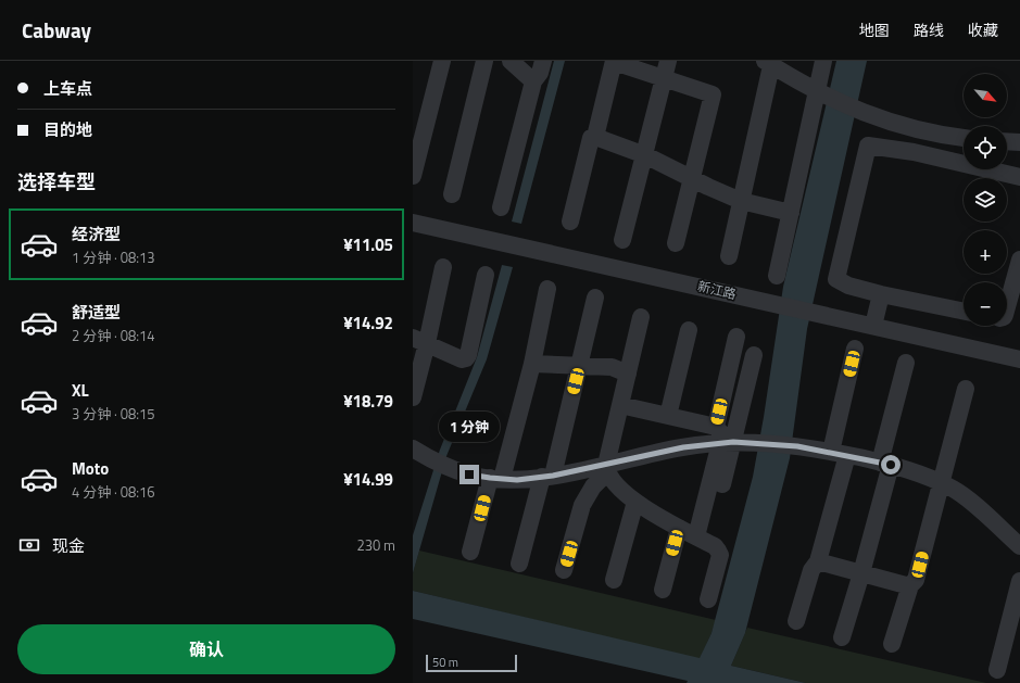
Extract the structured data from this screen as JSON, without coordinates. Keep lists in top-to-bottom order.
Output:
{
  "streets": {
    "street": ["新江路"]
  },
  "scale_bar": "50 m",
  "north": "bottom right",
  "page": {
    "header": "Cabway",
    "nav": ["地图", "路线", "收藏"],
    "banner": ["上车点", "目的地"],
    "map_buttons": ["+", "−"],
    "heading": "选择车型",
    "list": [
      {
        "name": "经济型",
        "note": "1 分钟 · 08:13",
        "value": "¥11.05"
      },
      {
        "name": "舒适型",
        "note": "2 分钟 · 08:14",
        "value": "¥14.92"
      },
      {
        "name": "XL",
        "note": "3 分钟 · 08:15",
        "value": "¥18.79"
      },
      {
        "name": "Moto",
        "note": "4 分钟 · 08:16",
        "value": "¥14.99"
      }
    ],
    "bubble": "1 分钟",
    "pay": ["现金", "230 m"],
    "buttons": "确认",
    "scale": "50 m"
  }
}
